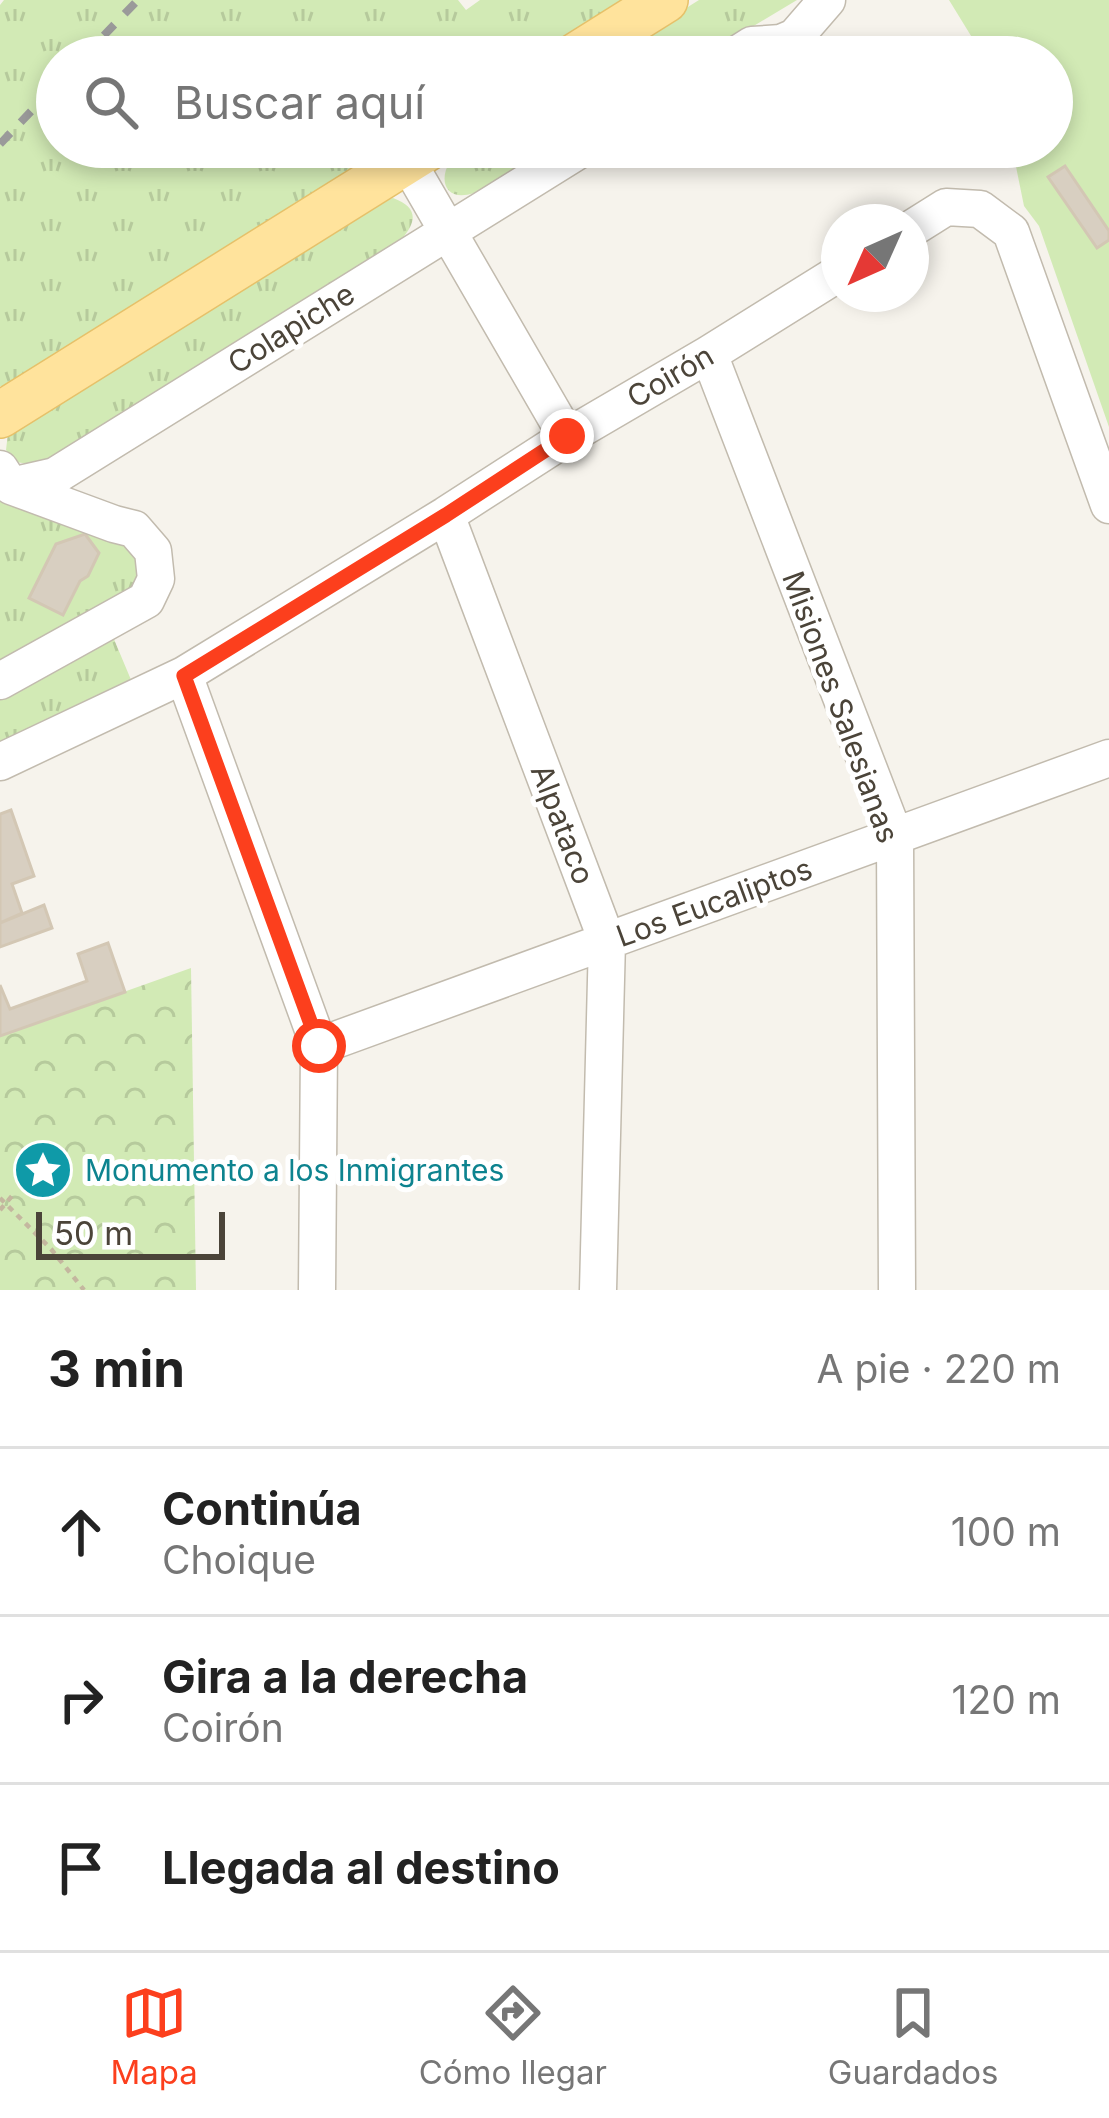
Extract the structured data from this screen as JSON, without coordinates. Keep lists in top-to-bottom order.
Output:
{
  "streets": {
    "street": [
      "Colapiche",
      "Coirón",
      "Misiones Salesianas",
      "Alpataco",
      "Los Eucaliptos"
    ]
  },
  "crossings": [
    ["Coirón", "Misiones Salesianas"],
    ["Coirón", "Alpataco"],
    ["Misiones Salesianas", "Los Eucaliptos"],
    ["Alpataco", "Los Eucaliptos"]
  ],
  "places": {
    "place": ["Monumento a los Inmigrantes"]
  },
  "scale_bar": "50 m",
  "north": "bottom left",
  "page": {
    "search": "Buscar aquí",
    "scale": "50 m",
    "heading": ["3 min", "A pie · 220 m"],
    "list": [
      ["Continúa", "Choique", "100 m"],
      ["Gira a la derecha", "Coirón", "120 m"],
      "Llegada al destino"
    ],
    "nav": ["Mapa", "Cómo llegar", "Guardados"]
  }
}
